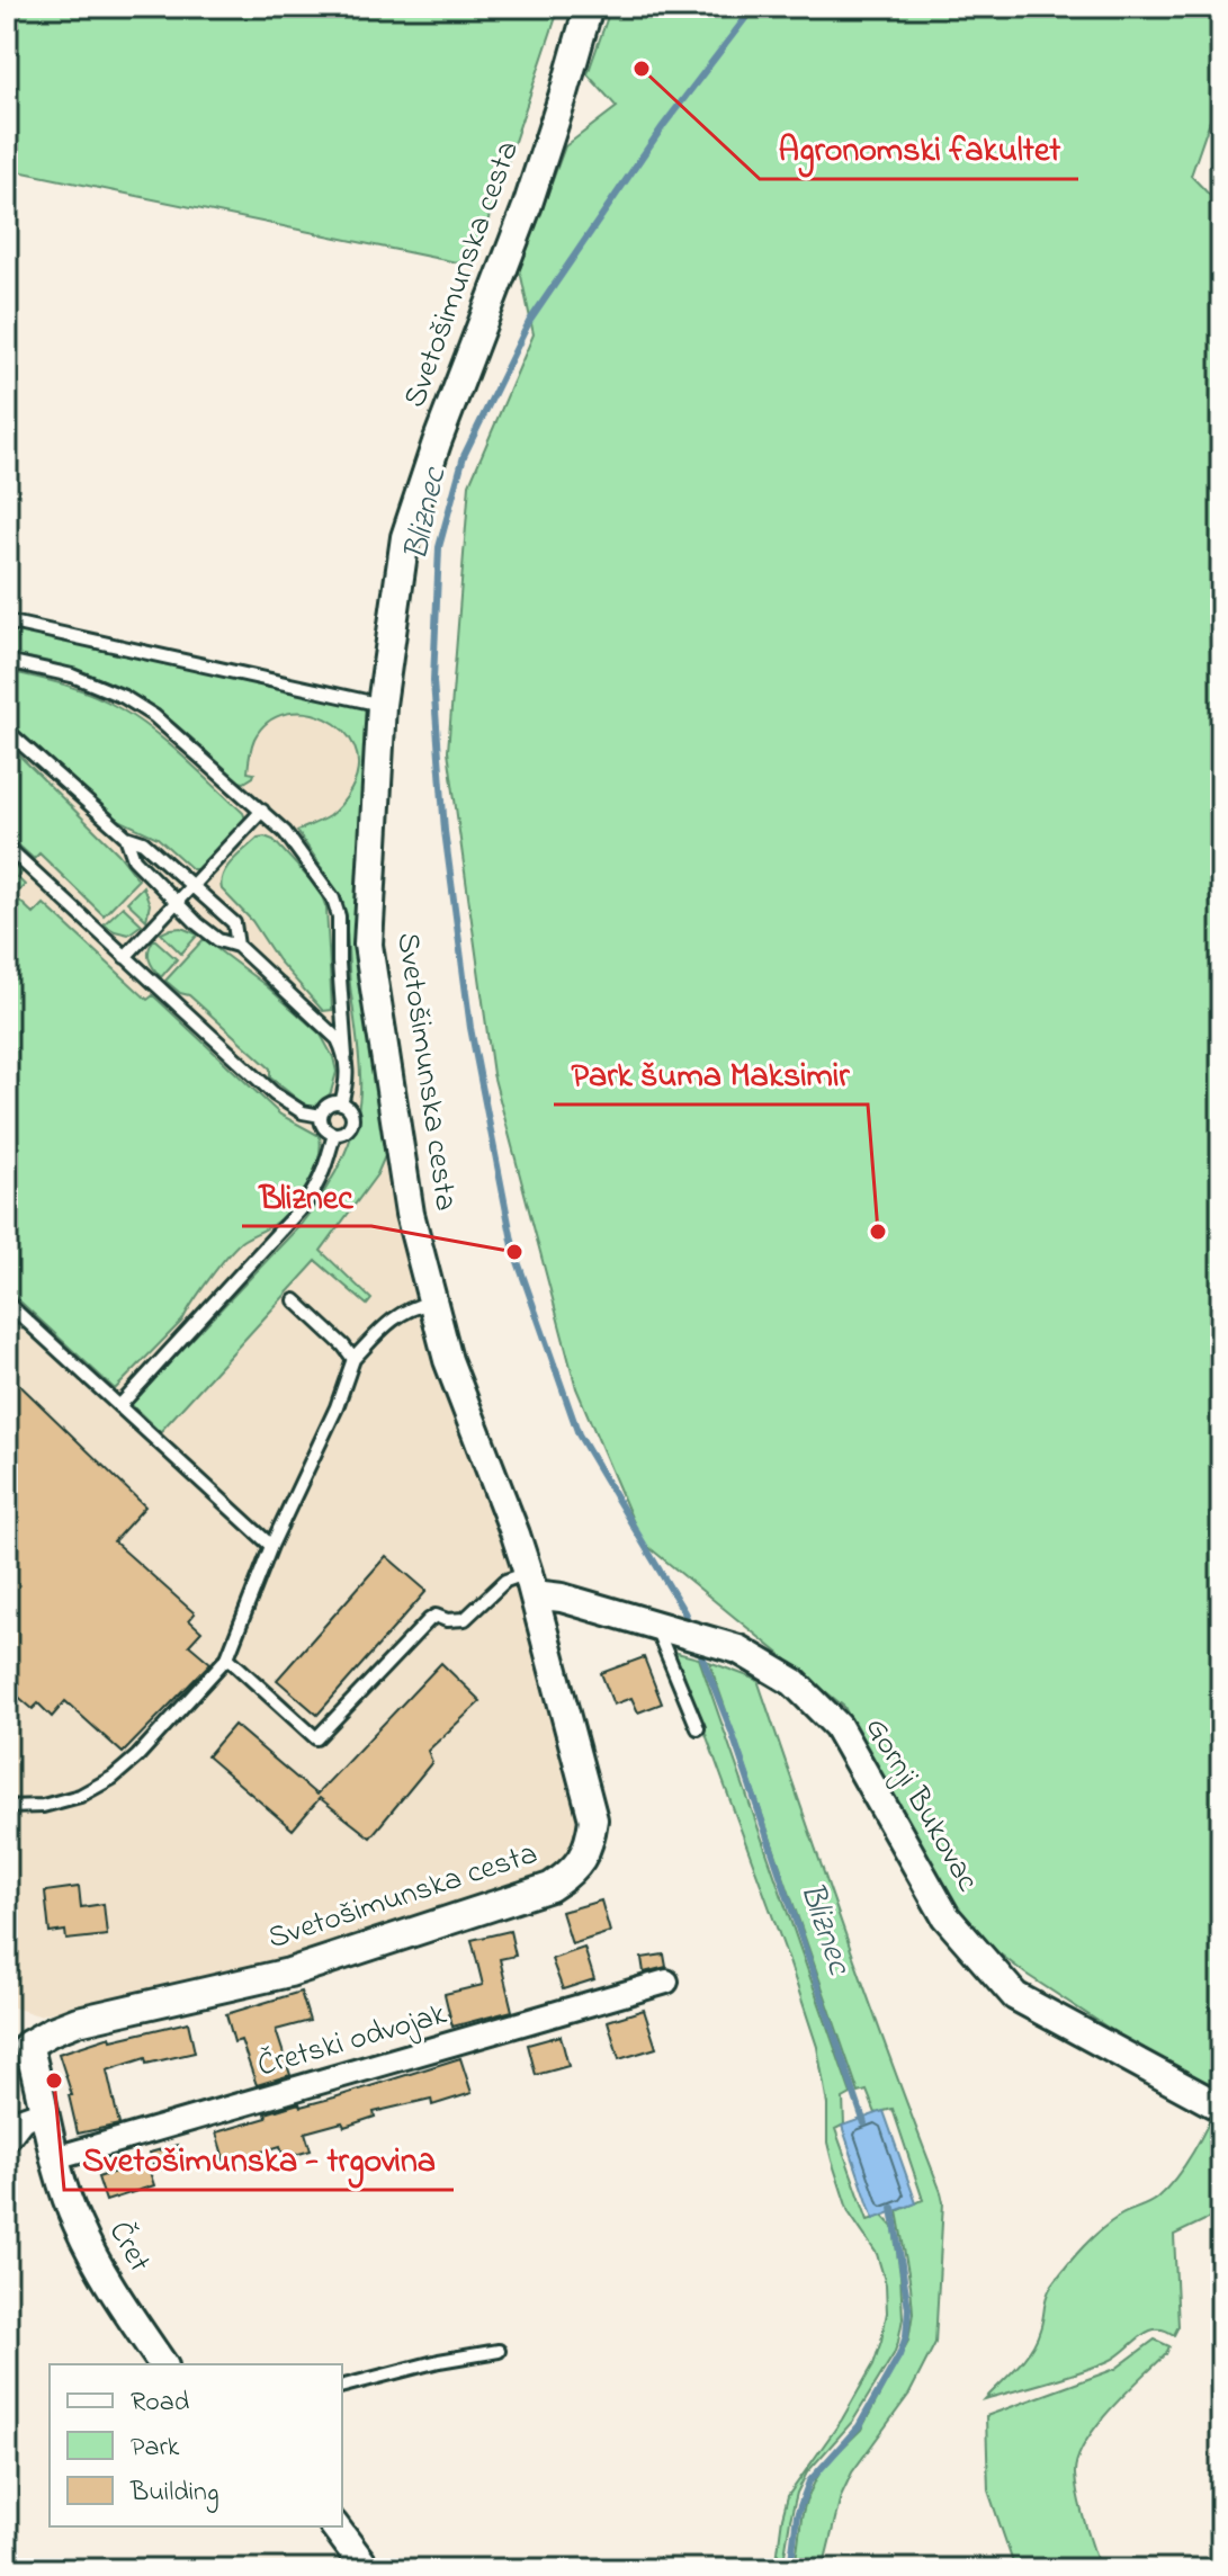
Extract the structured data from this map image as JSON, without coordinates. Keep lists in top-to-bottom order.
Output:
{
  "streets": {
    "street": [
      "Svetošimunska cesta",
      "Gornji Bukovac",
      "Čretski odvojak",
      "Čret"
    ]
  },
  "crossings": [
    ["Svetošimunska cesta", "Gornji Bukovac"],
    ["Svetošimunska cesta", "Čret"],
    ["Čretski odvojak", "Čret"]
  ],
  "water": ["Bliznec"],
  "places": [
    "Agronomski fakultet",
    "Park šuma Maksimir",
    "Bliznec",
    "Svetošimunska - trgovina"
  ],
  "legend": ["Road", "Park", "Building"]
}
